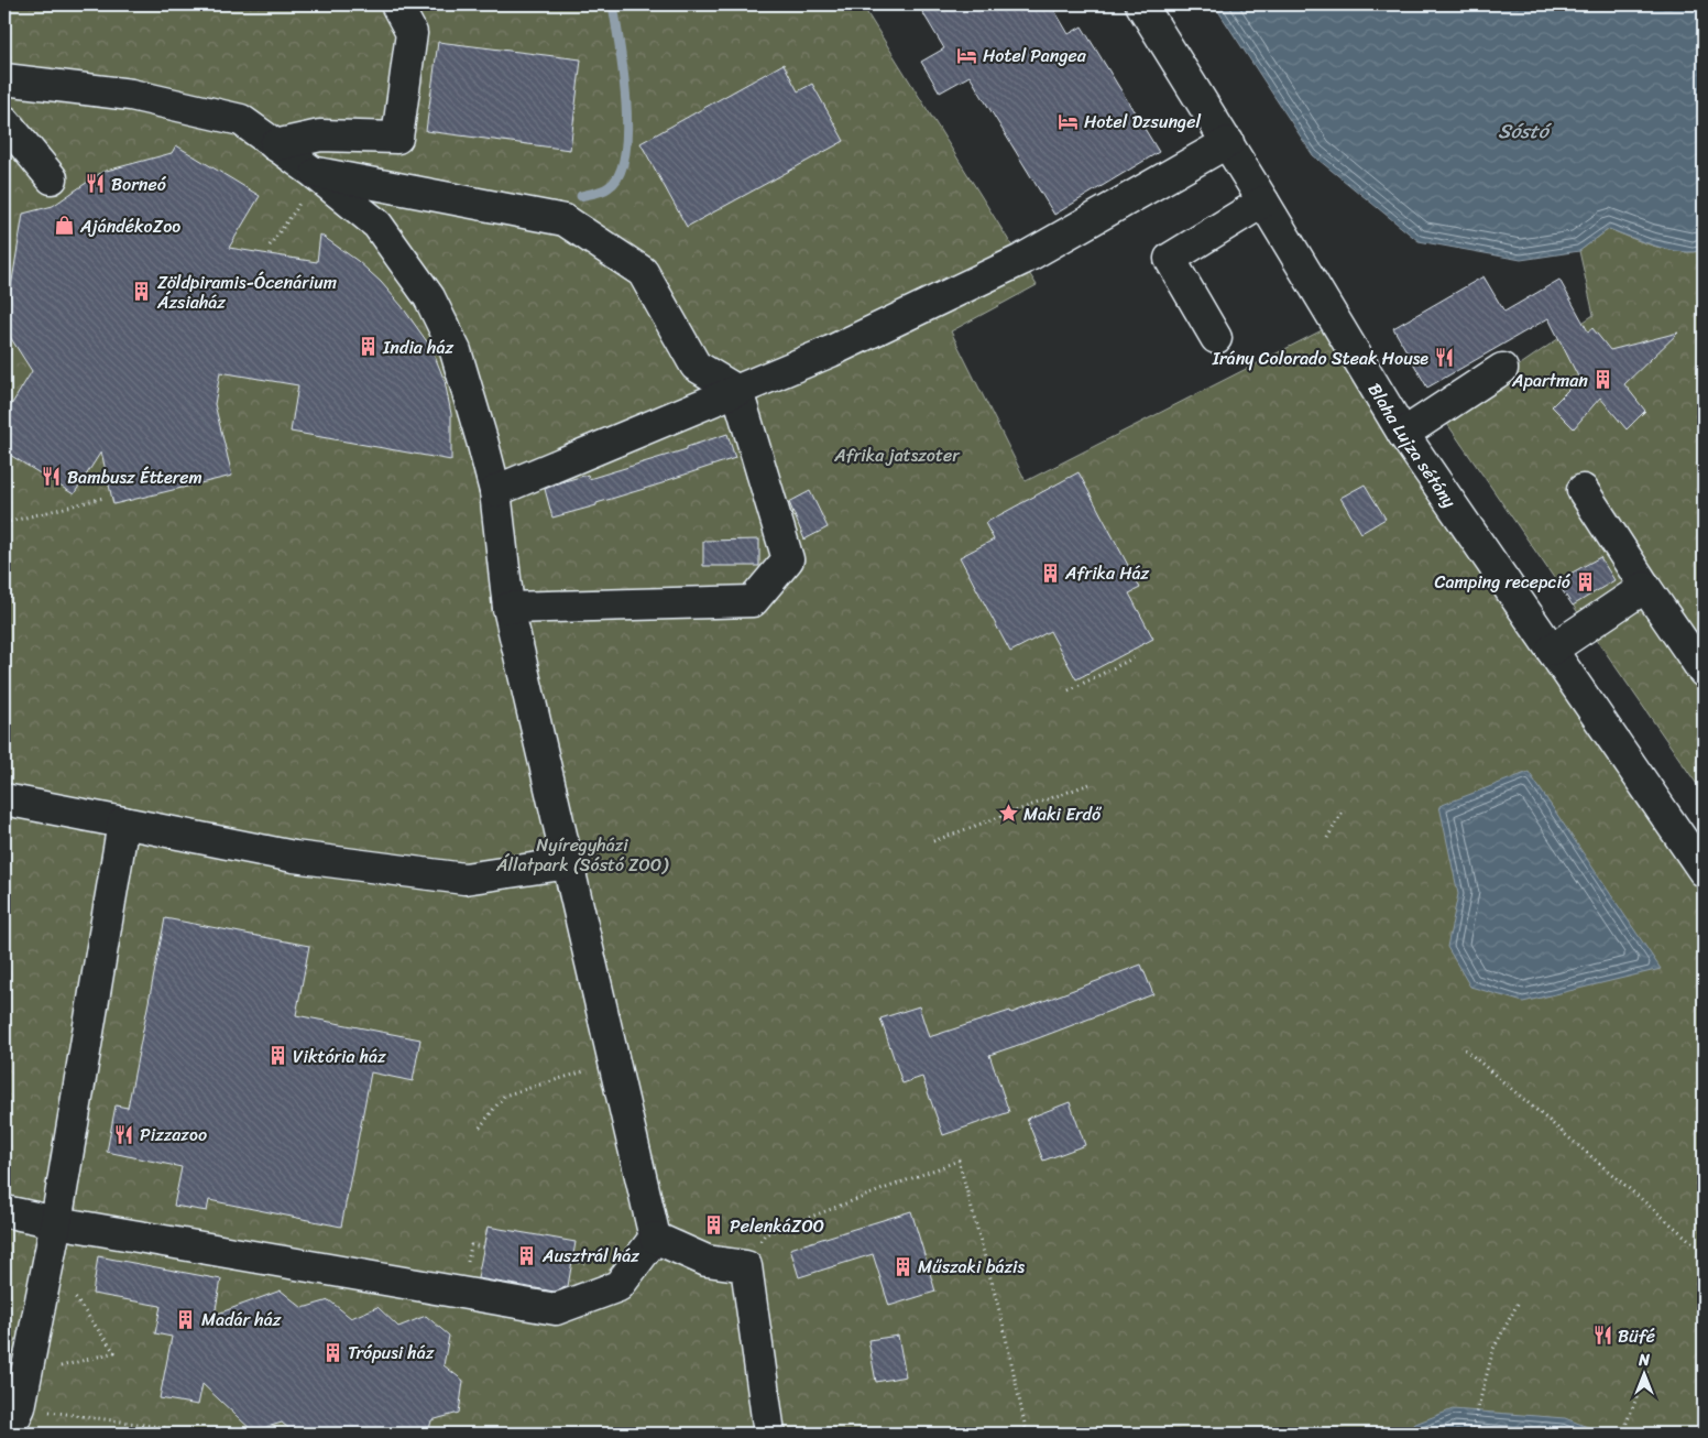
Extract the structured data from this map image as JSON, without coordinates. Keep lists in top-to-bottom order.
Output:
{
  "streets": {
    "street": ["Blaha Lujza sétány"]
  },
  "water": ["Sóstó"],
  "parks": ["Afrika jatszoter", "Nyíregyházi Állatpark (Sóstó ZOO)"],
  "places": {
    "hotel": ["Hotel Pangea", "Hotel Dzsungel"],
    "restaurant": [
      "Borneó",
      "Irány Colorado Steak House",
      "Bambusz Étterem",
      "Pizzazoo",
      "Büfé"
    ],
    "shop": ["AjándékoZoo"],
    "building": [
      "Zöldpiramis-Ócenárium Ázsiaház",
      "India ház",
      "Apartman",
      "Afrika Ház",
      "Camping recepció",
      "Viktória ház",
      "PelenkáZOO",
      "Ausztrál ház",
      "Műszaki bázis",
      "Madár ház",
      "Trópusi ház"
    ],
    "place": ["Maki Erdő"]
  },
  "north": "top"
}
